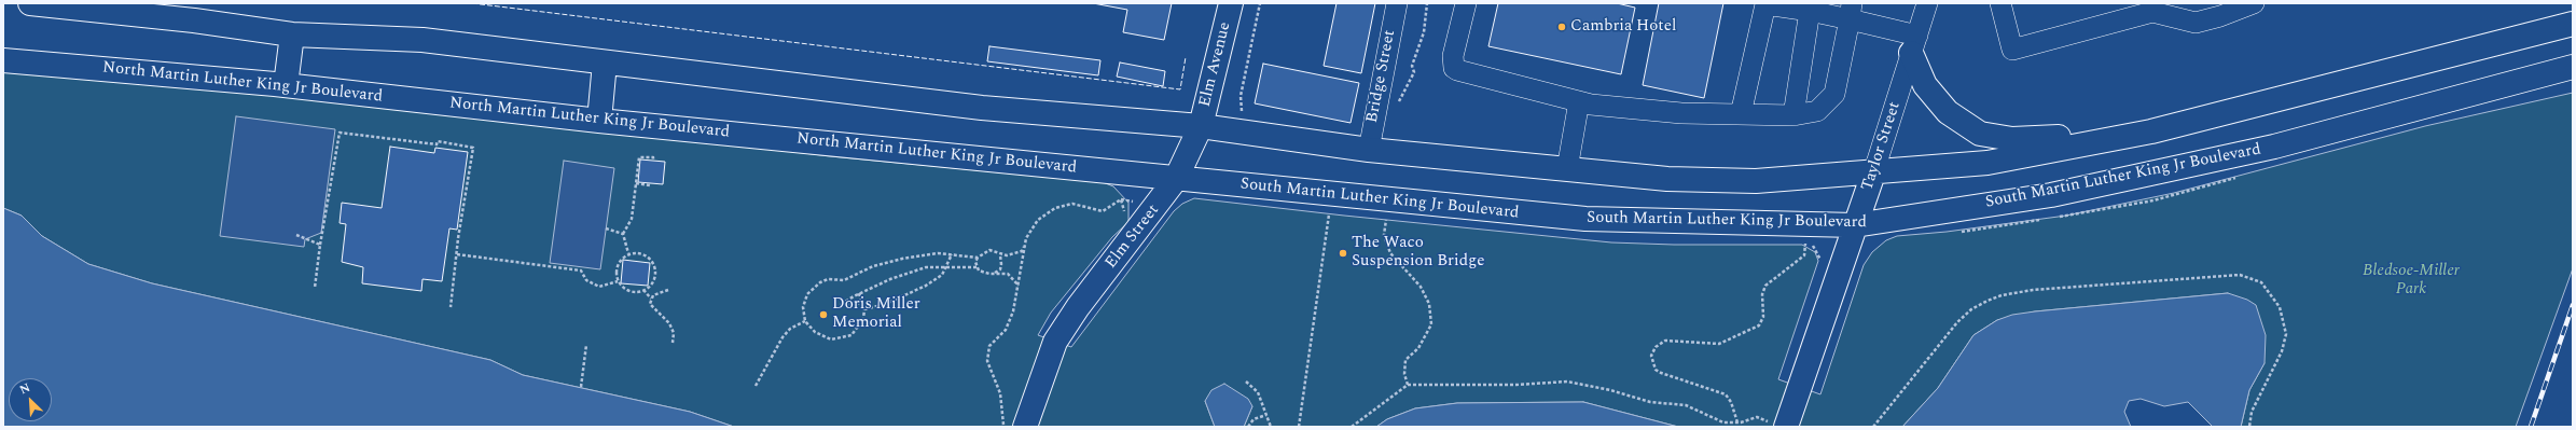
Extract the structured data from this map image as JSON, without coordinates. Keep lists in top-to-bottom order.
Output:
{
  "streets": {
    "main road": [
      "Elm Avenue",
      "North Martin Luther King Jr Boulevard",
      "Taylor Street",
      "South Martin Luther King Jr Boulevard",
      "Elm Street"
    ],
    "street": ["Bridge Street"]
  },
  "crossings": [
    ["Elm Avenue", "Elm Street"],
    ["North Martin Luther King Jr Boulevard", "South Martin Luther King Jr Boulevard"],
    ["North Martin Luther King Jr Boulevard", "Elm Street"],
    ["Taylor Street", "South Martin Luther King Jr Boulevard"],
    ["South Martin Luther King Jr Boulevard", "Elm Street"]
  ],
  "parks": ["Bledsoe-Miller Park"],
  "places": ["Cambria Hotel", "The Waco Suspension Bridge", "Doris Miller Memorial"],
  "north": "top left"
}
